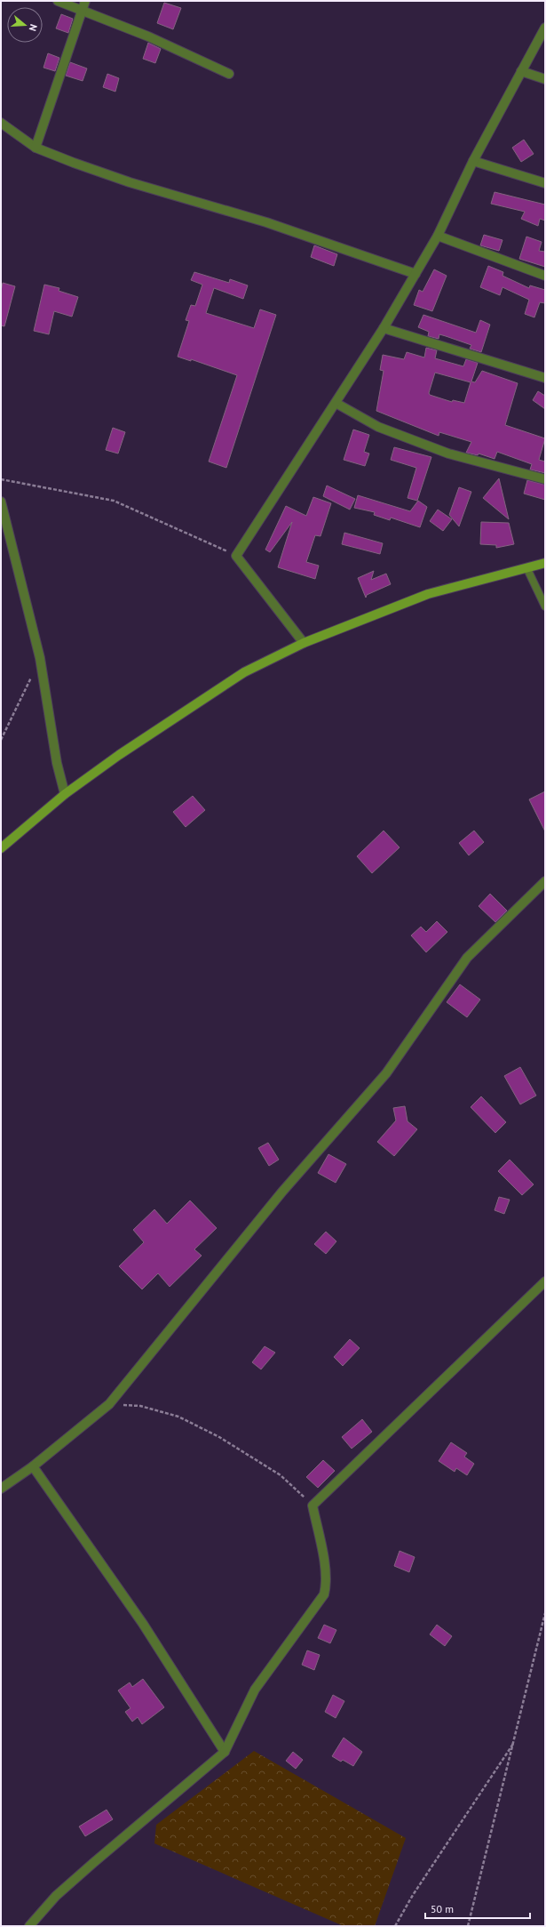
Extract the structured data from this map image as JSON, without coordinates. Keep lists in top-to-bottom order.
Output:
{
  "scale_bar": "50 m",
  "north": "right"
}
